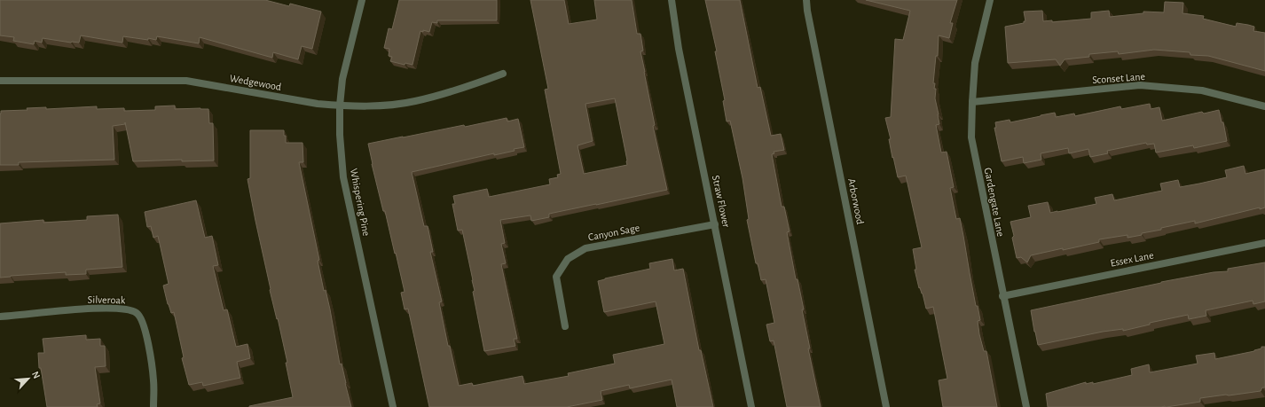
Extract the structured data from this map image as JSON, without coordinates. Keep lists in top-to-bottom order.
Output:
{
  "streets": {
    "street": [
      "Sconset Lane",
      "Wedgewood",
      "Straw Flower",
      "Arborwood",
      "Whispering Pine",
      "Gardengate Lane",
      "Canyon Sage",
      "Essex Lane",
      "Silveroak"
    ]
  },
  "crossings": [
    ["Sconset Lane", "Gardengate Lane"],
    ["Wedgewood", "Whispering Pine"],
    ["Straw Flower", "Canyon Sage"],
    ["Gardengate Lane", "Essex Lane"]
  ],
  "north": "top right"
}
